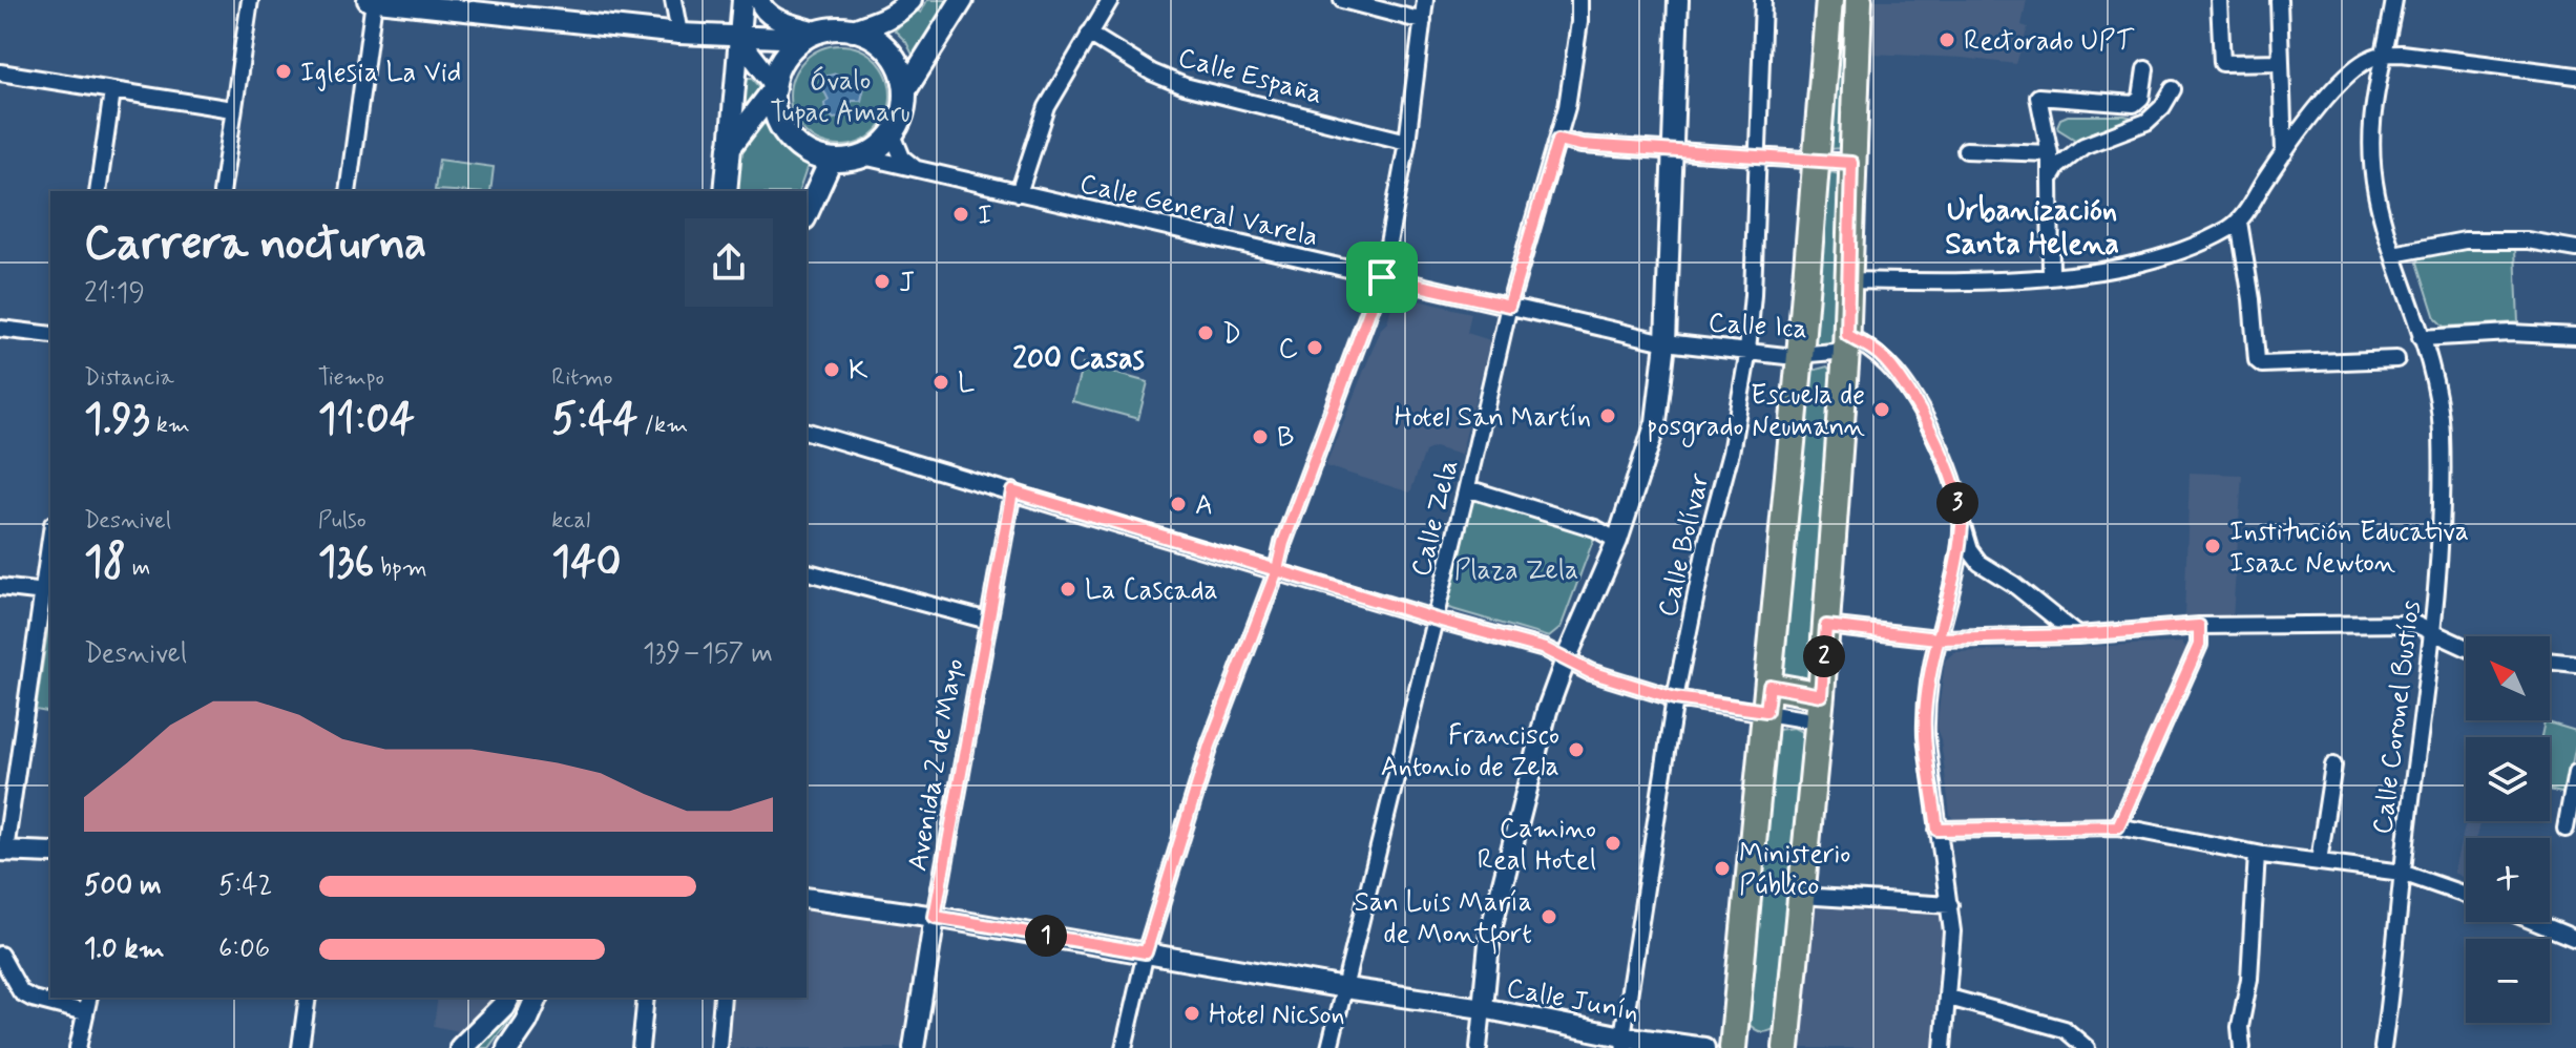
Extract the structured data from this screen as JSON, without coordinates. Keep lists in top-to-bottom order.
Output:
{
  "streets": {
    "street": [
      "Calle España",
      "Calle General Varela",
      "Calle Ica",
      "Calle Zela",
      "Calle Bolívar",
      "Calle Coronel Bustíos",
      "Avenida 2 de Mayo",
      "Calle Junín"
    ]
  },
  "crossings": [
    ["Calle General Varela", "Calle Ica"],
    ["Calle General Varela", "Calle Zela"],
    ["Calle Ica", "Calle Bolívar"],
    ["Calle Zela", "Calle Junín"],
    ["Calle Bolívar", "Calle Junín"],
    ["Avenida 2 de Mayo", "Calle Junín"]
  ],
  "districts": ["Urbanización Santa Helena", "200 Casas"],
  "parks": ["Óvalo Tupac Amaru", "Plaza Zela"],
  "places": [
    "Rectorado UPT",
    "Iglesia La Vid",
    "I",
    "J",
    "D",
    "C",
    "K",
    "L",
    "Escuela de posgrado Neumann",
    "Hotel San Martín",
    "B",
    "A",
    "Institución Educativa Isaac Newton",
    "La Cascada",
    "Francisco Antonio de Zela",
    "Camino Real Hotel",
    "Ministerio Público",
    "San Luis María de Montfort",
    "Hotel Nicson"
  ],
  "north": "top left",
  "page": {
    "heading": ["Carrera nocturna", "21:19"],
    "stats": [
      ["Distancia", "1.93 km"],
      ["Tiempo", "11:04"],
      ["Ritmo", "5:44 /km"],
      ["Desnivel", "18 m"],
      ["Pulso", "136 bpm"],
      ["kcal", "140"]
    ],
    "pins": ["3", "2", "1"],
    "chart": ["Desnivel", "139–157 m"],
    "map_buttons": ["+", "−"],
    "list": [
      {
        "name": "500 m",
        "note": "5:42"
      },
      {
        "name": "1.0 km",
        "note": "6:06"
      }
    ]
  }
}
